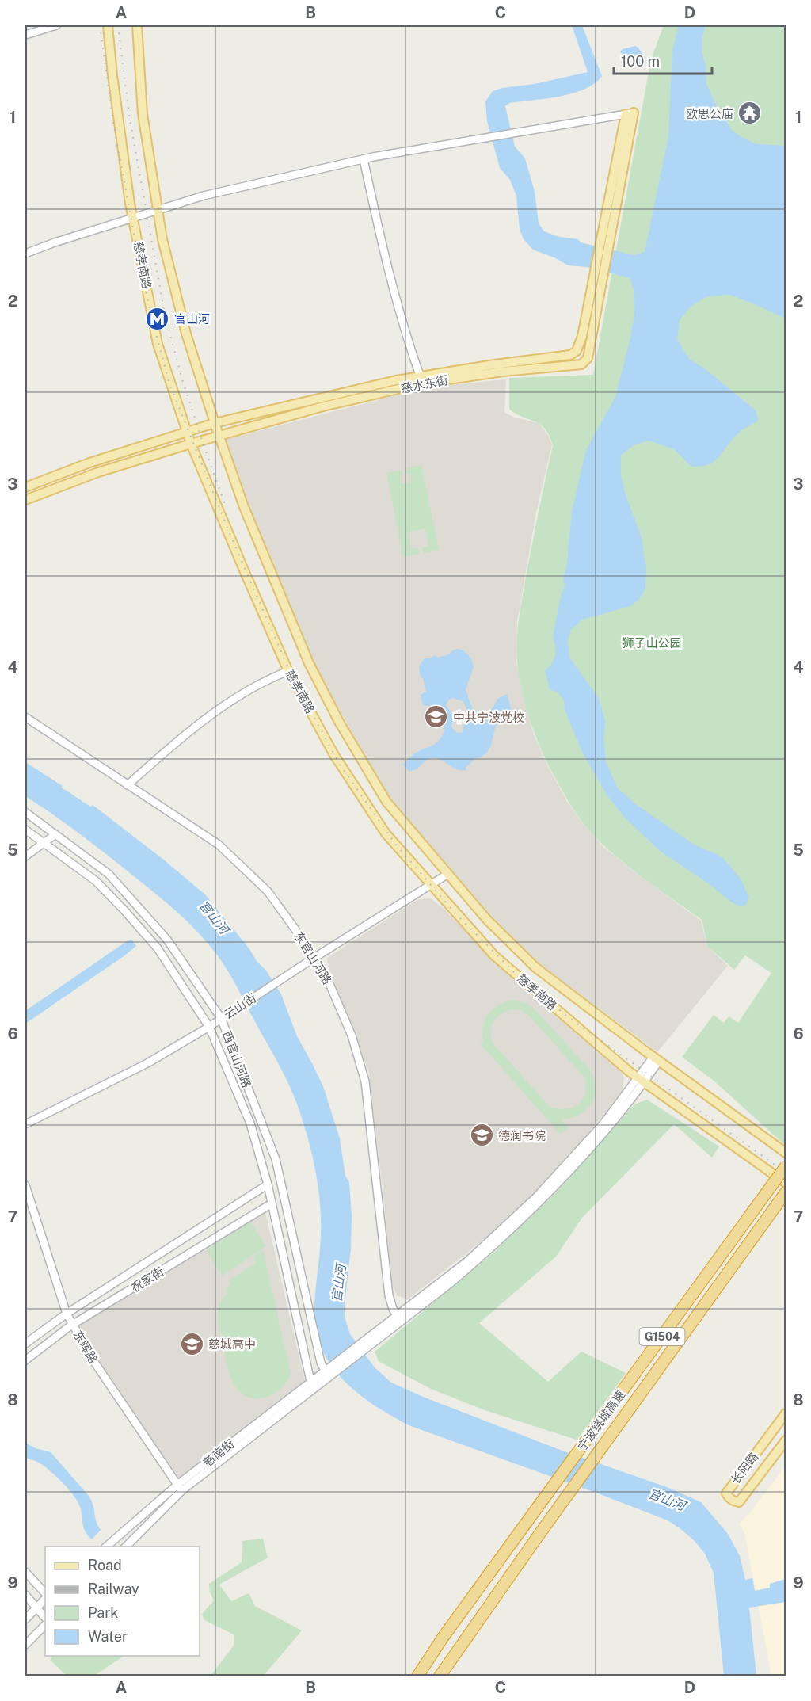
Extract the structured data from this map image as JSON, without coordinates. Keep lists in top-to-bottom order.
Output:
{
  "streets": {
    "highway": ["G1504", "宁波绕城高速"],
    "main road": ["慈孝南路", "慈水东街", "长阳路"],
    "street": [
      "东官山河路",
      "云山街",
      "西官山河路",
      "祝家街",
      "东晖路",
      "慈南街"
    ]
  },
  "crossings": [
    ["慈孝南路", "慈水东街"],
    ["慈孝南路", "云山街"],
    ["慈孝南路", "慈南街"],
    ["东官山河路", "云山街"],
    ["东官山河路", "慈南街"],
    ["云山街", "西官山河路"],
    ["西官山河路", "祝家街"],
    ["西官山河路", "慈南街"],
    ["祝家街", "东晖路"],
    ["东晖路", "慈南街"]
  ],
  "water": ["官山河"],
  "parks": ["狮子山公园"],
  "places": {
    "temple": ["欧思公庙"],
    "metro station": ["官山河"],
    "school or university": ["中共宁波党校", "德润书院", "慈城高中"]
  },
  "legend": [
    "Road",
    "Railway",
    "Park",
    "Water"
  ],
  "scale_bar": "100 m",
  "grid": {
    "columns": [
      "A",
      "B",
      "C",
      "D"
    ],
    "rows": [
      "1",
      "2",
      "3",
      "4",
      "5",
      "6",
      "7",
      "8",
      "9"
    ]
  }
}
